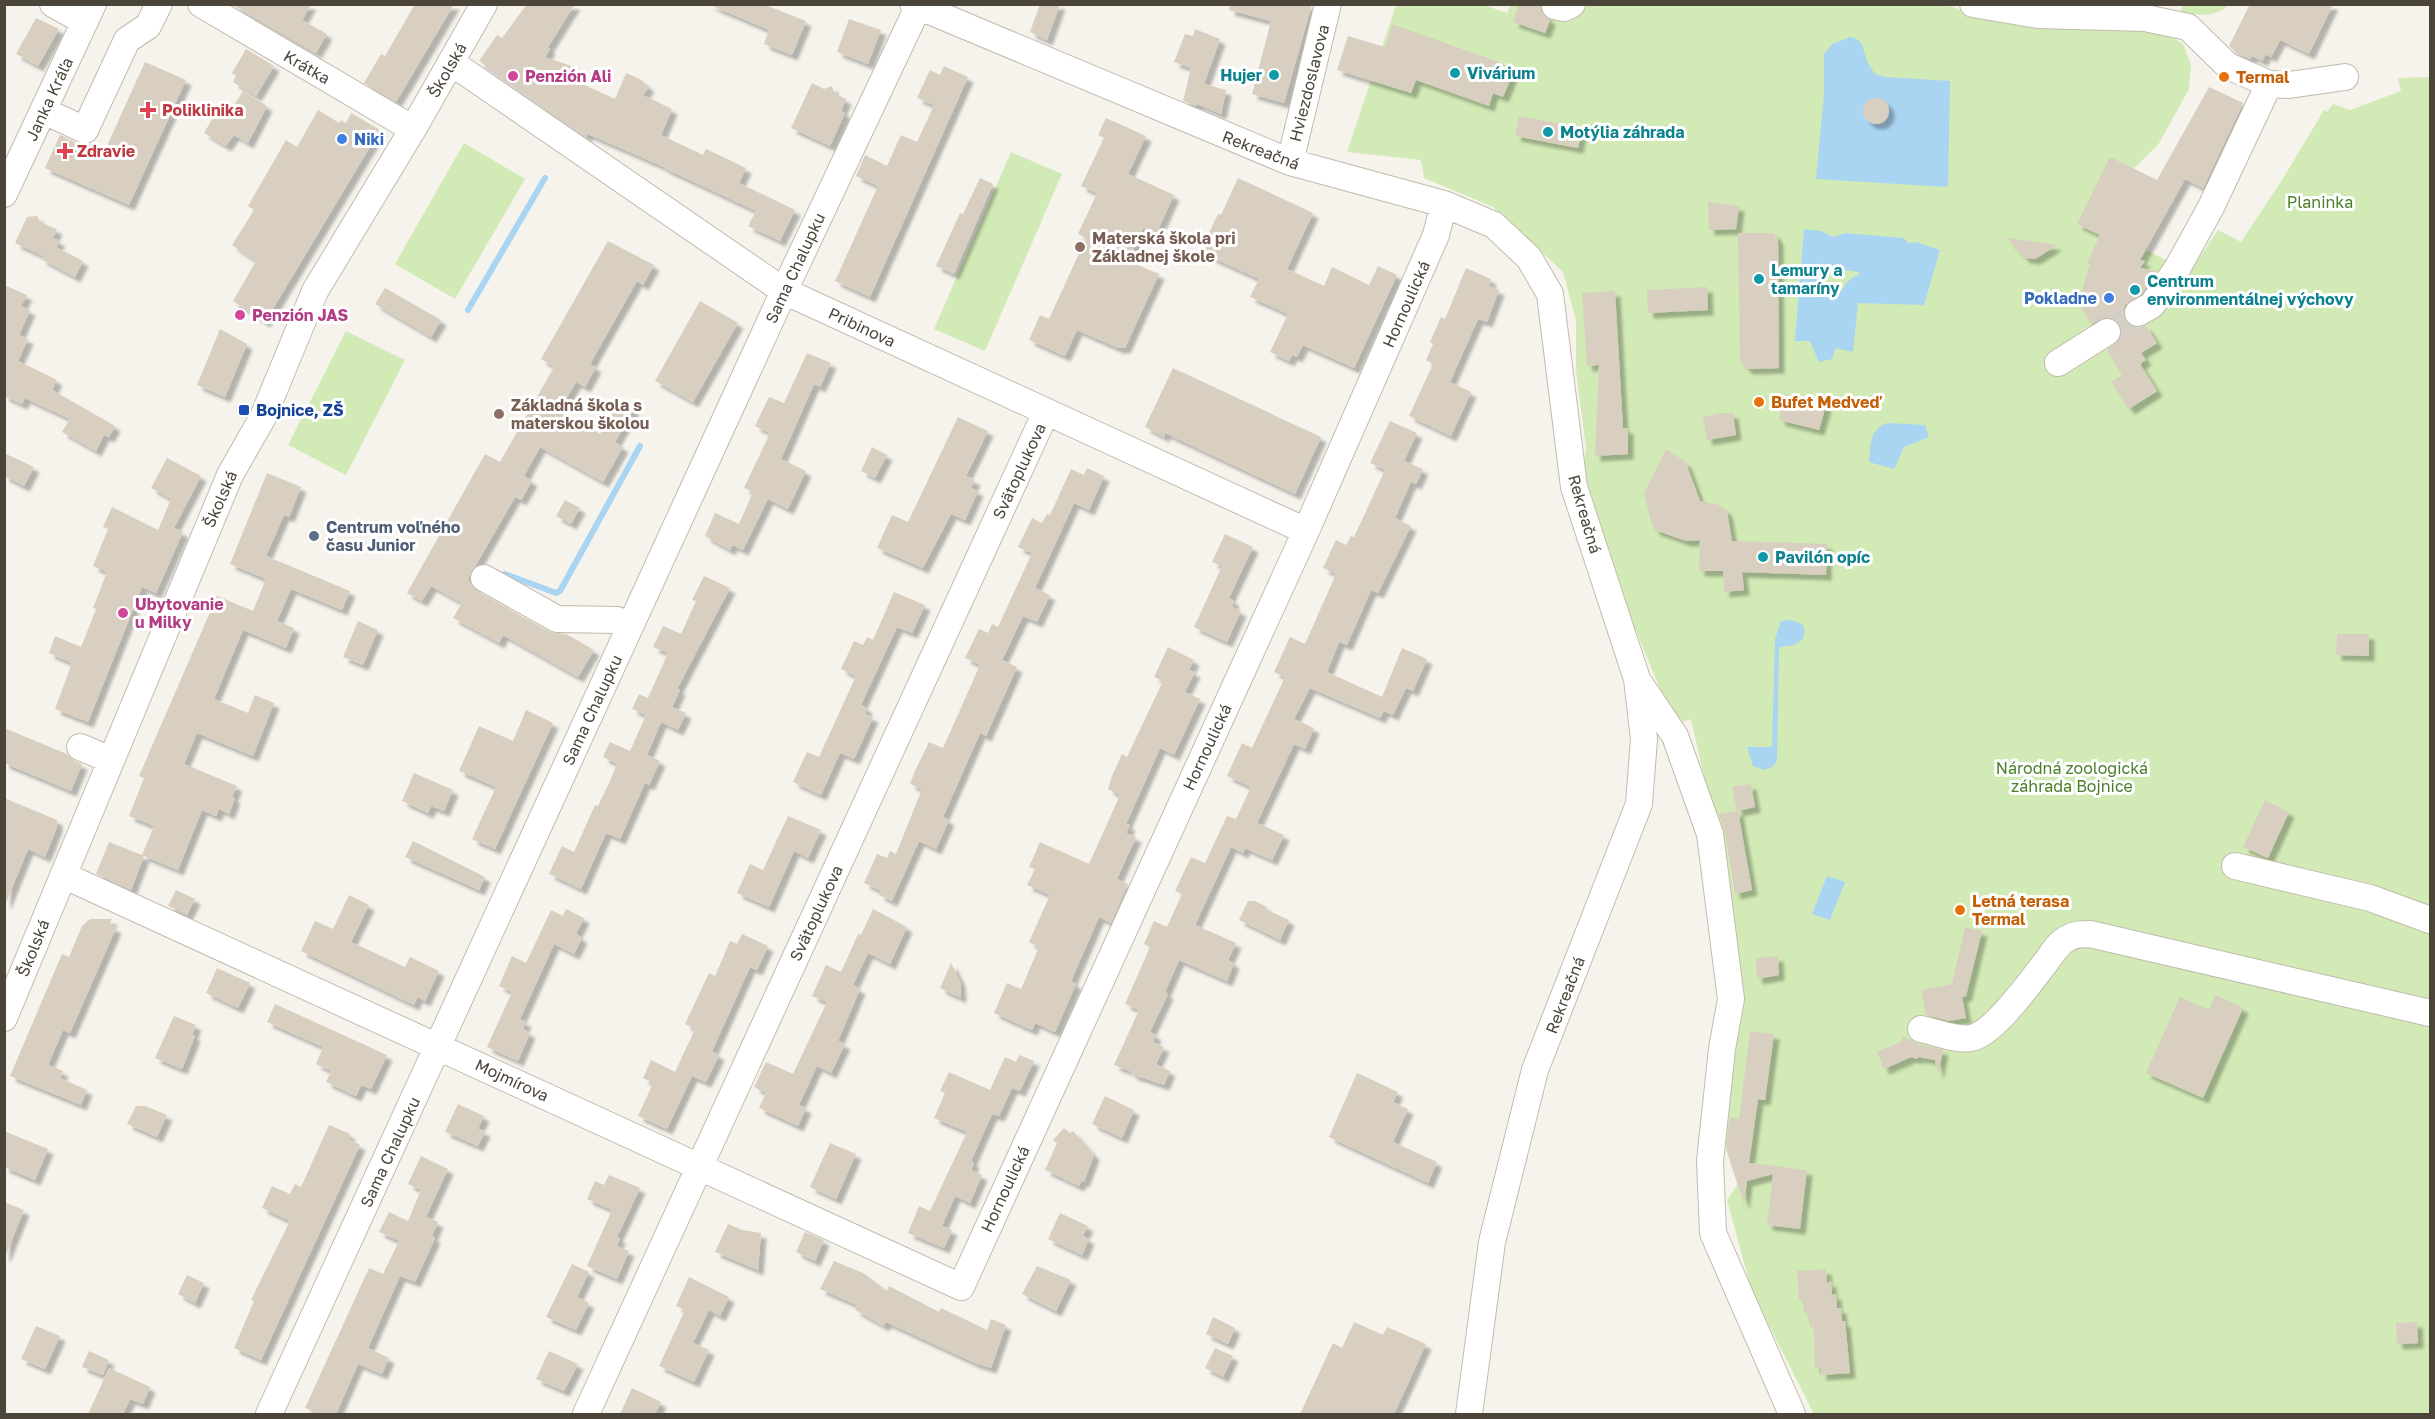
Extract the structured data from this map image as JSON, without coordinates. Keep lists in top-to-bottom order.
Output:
{
  "streets": {
    "street": [
      "Krátka",
      "Školská",
      "Hviezdoslavova",
      "Janka Kráľa",
      "Rekreačná",
      "Sama Chalupku",
      "Hornoulická",
      "Pribinova",
      "Svätoplukova",
      "Mojmírova"
    ]
  },
  "crossings": [
    ["Krátka", "Školská"],
    ["Školská", "Pribinova"],
    ["Školská", "Mojmírova"],
    ["Hviezdoslavova", "Rekreačná"],
    ["Rekreačná", "Sama Chalupku"],
    ["Rekreačná", "Hornoulická"],
    ["Sama Chalupku", "Pribinova"],
    ["Sama Chalupku", "Mojmírova"],
    ["Hornoulická", "Pribinova"],
    ["Hornoulická", "Mojmírova"],
    ["Pribinova", "Svätoplukova"],
    ["Svätoplukova", "Mojmírova"]
  ],
  "parks": ["Planinka", "Národná zoologická záhrada Bojnice"],
  "places": {
    "other": [
      "Vivárium",
      "Hujer",
      "Penzión Ali",
      "Termal",
      "Motýlia záhrada",
      "Niki",
      "Materská škola pri Základnej škole",
      "Lemury a tamaríny",
      "Centrum environmentálnej výchovy",
      "Pokladne",
      "Penzión JAS",
      "Bufet Medveď",
      "Základná škola s materskou školou",
      "Centrum voľného času Junior",
      "Pavilón opíc",
      "Ubytovanie u Milky",
      "Letná terasa Termal"
    ],
    "health": ["Poliklinika", "Zdravie"],
    "transit": ["Bojnice, ZŠ"]
  }
}
